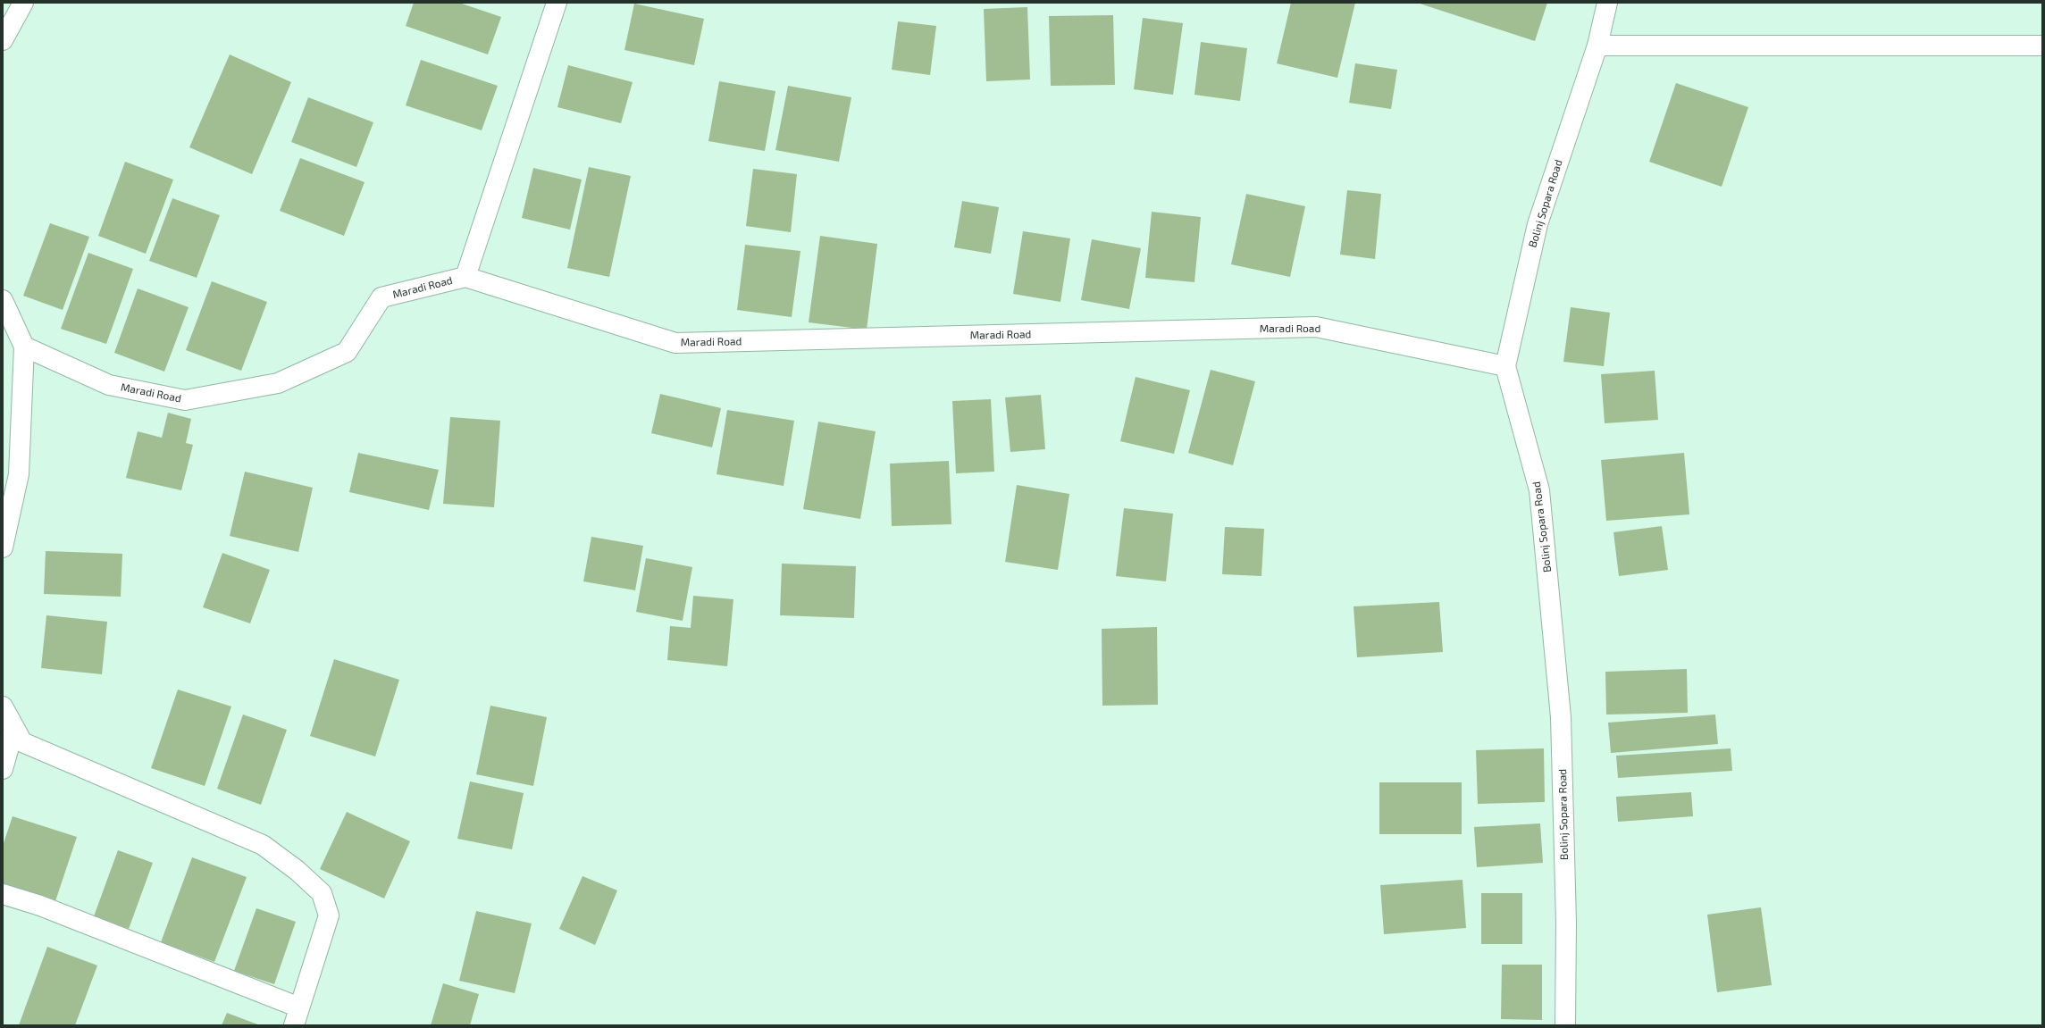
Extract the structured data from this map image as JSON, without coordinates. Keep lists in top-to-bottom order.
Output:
{
  "streets": {
    "street": ["Bolinj Sopara Road", "Maradi Road"]
  },
  "crossings": [
    ["Bolinj Sopara Road", "Maradi Road"]
  ]
}
